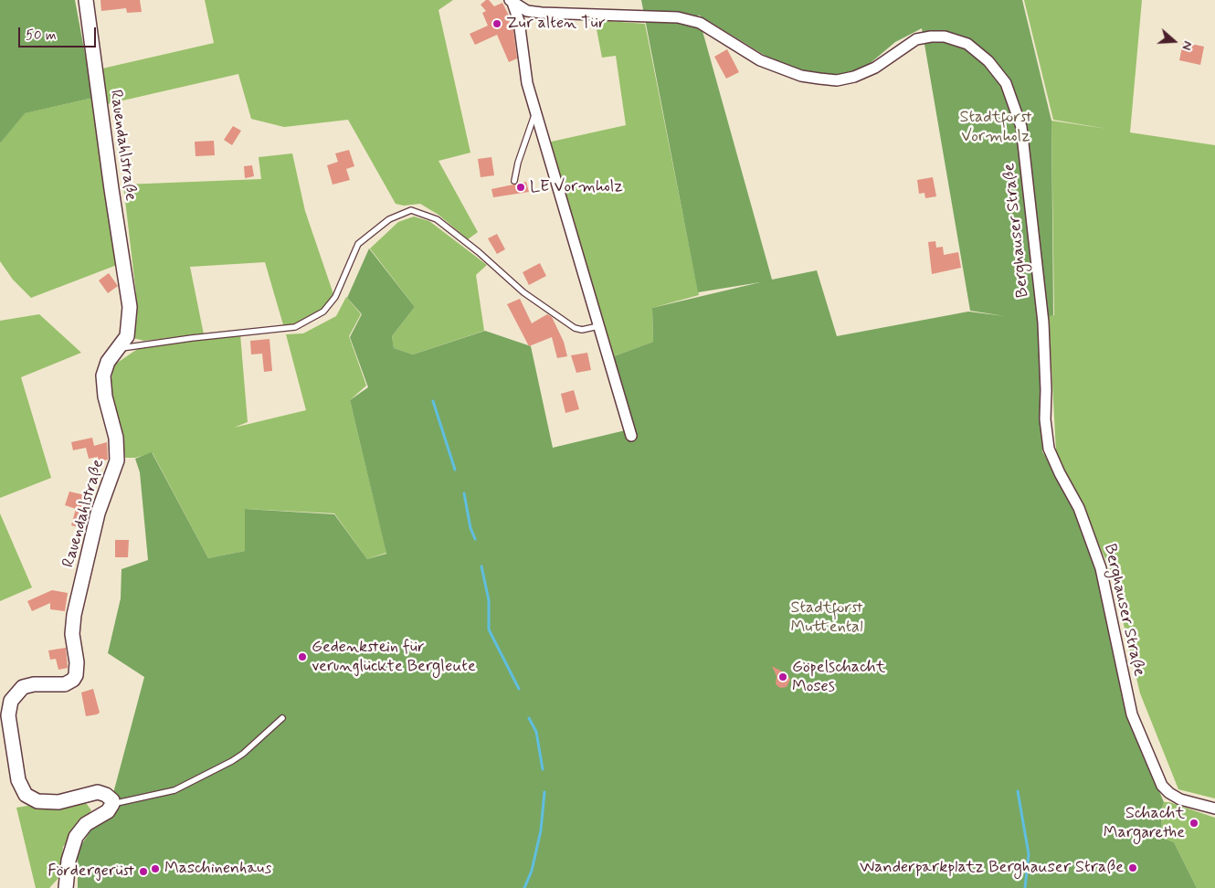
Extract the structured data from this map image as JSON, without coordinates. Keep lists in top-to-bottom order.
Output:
{
  "streets": {
    "street": ["Rauendahlstraße", "Berghauser Straße"]
  },
  "parks": ["Stadtforst Vormholz", "Stadtforst Muttental"],
  "places": [
    "Zur alten Tür",
    "LE Vormholz",
    "Gedenkstein für verunglückte Bergleute",
    "Göpelschacht Moses",
    "Schacht Margarethe",
    "Wanderparkplatz Berghauser Straße",
    "Maschinenhaus",
    "Fördergerüst"
  ],
  "scale_bar": "50 m",
  "north": "right"
}
